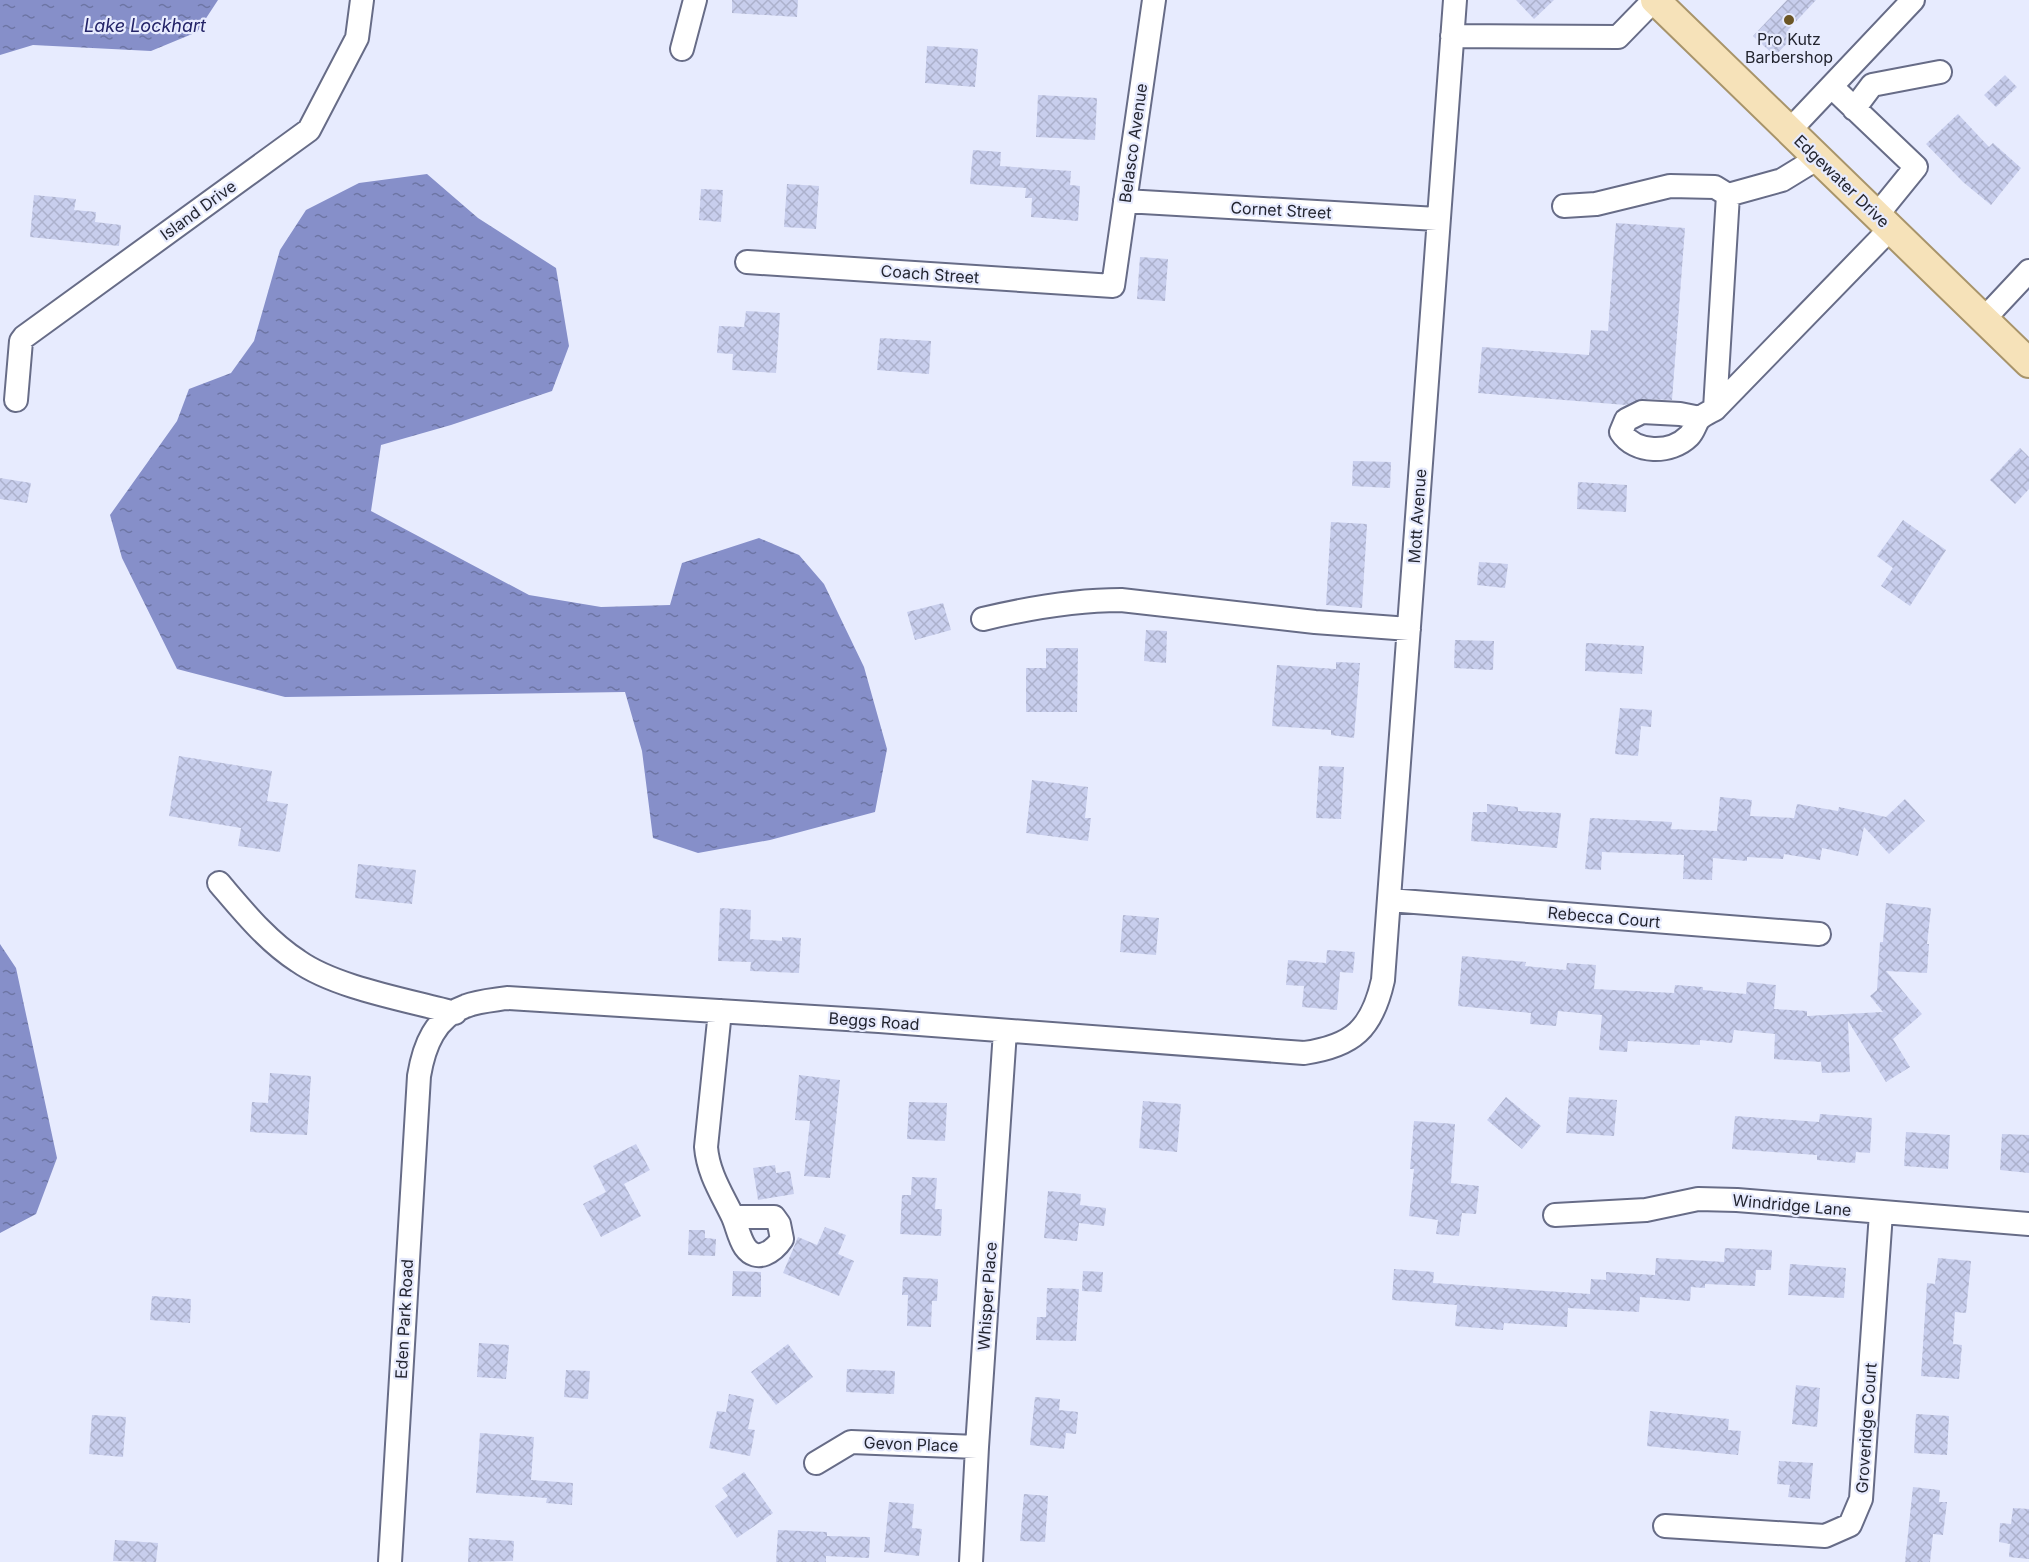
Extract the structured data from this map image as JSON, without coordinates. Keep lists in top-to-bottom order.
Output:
{
  "streets": {
    "main road": ["Edgewater Drive"],
    "street": [
      "Belasco Avenue",
      "Island Drive",
      "Cornet Street",
      "Coach Street",
      "Mott Avenue",
      "Rebecca Court",
      "Beggs Road",
      "Windridge Lane",
      "Whisper Place",
      "Eden Park Road",
      "Groveridge Court",
      "Gevon Place"
    ]
  },
  "crossings": [
    ["Belasco Avenue", "Cornet Street"],
    ["Belasco Avenue", "Coach Street"],
    ["Cornet Street", "Mott Avenue"],
    ["Mott Avenue", "Rebecca Court"],
    ["Mott Avenue", "Beggs Road"],
    ["Beggs Road", "Whisper Place"],
    ["Beggs Road", "Eden Park Road"],
    ["Windridge Lane", "Groveridge Court"],
    ["Whisper Place", "Gevon Place"]
  ],
  "water": ["Lake Lockhart"],
  "places": ["Pro Kutz Barbershop"]
}
